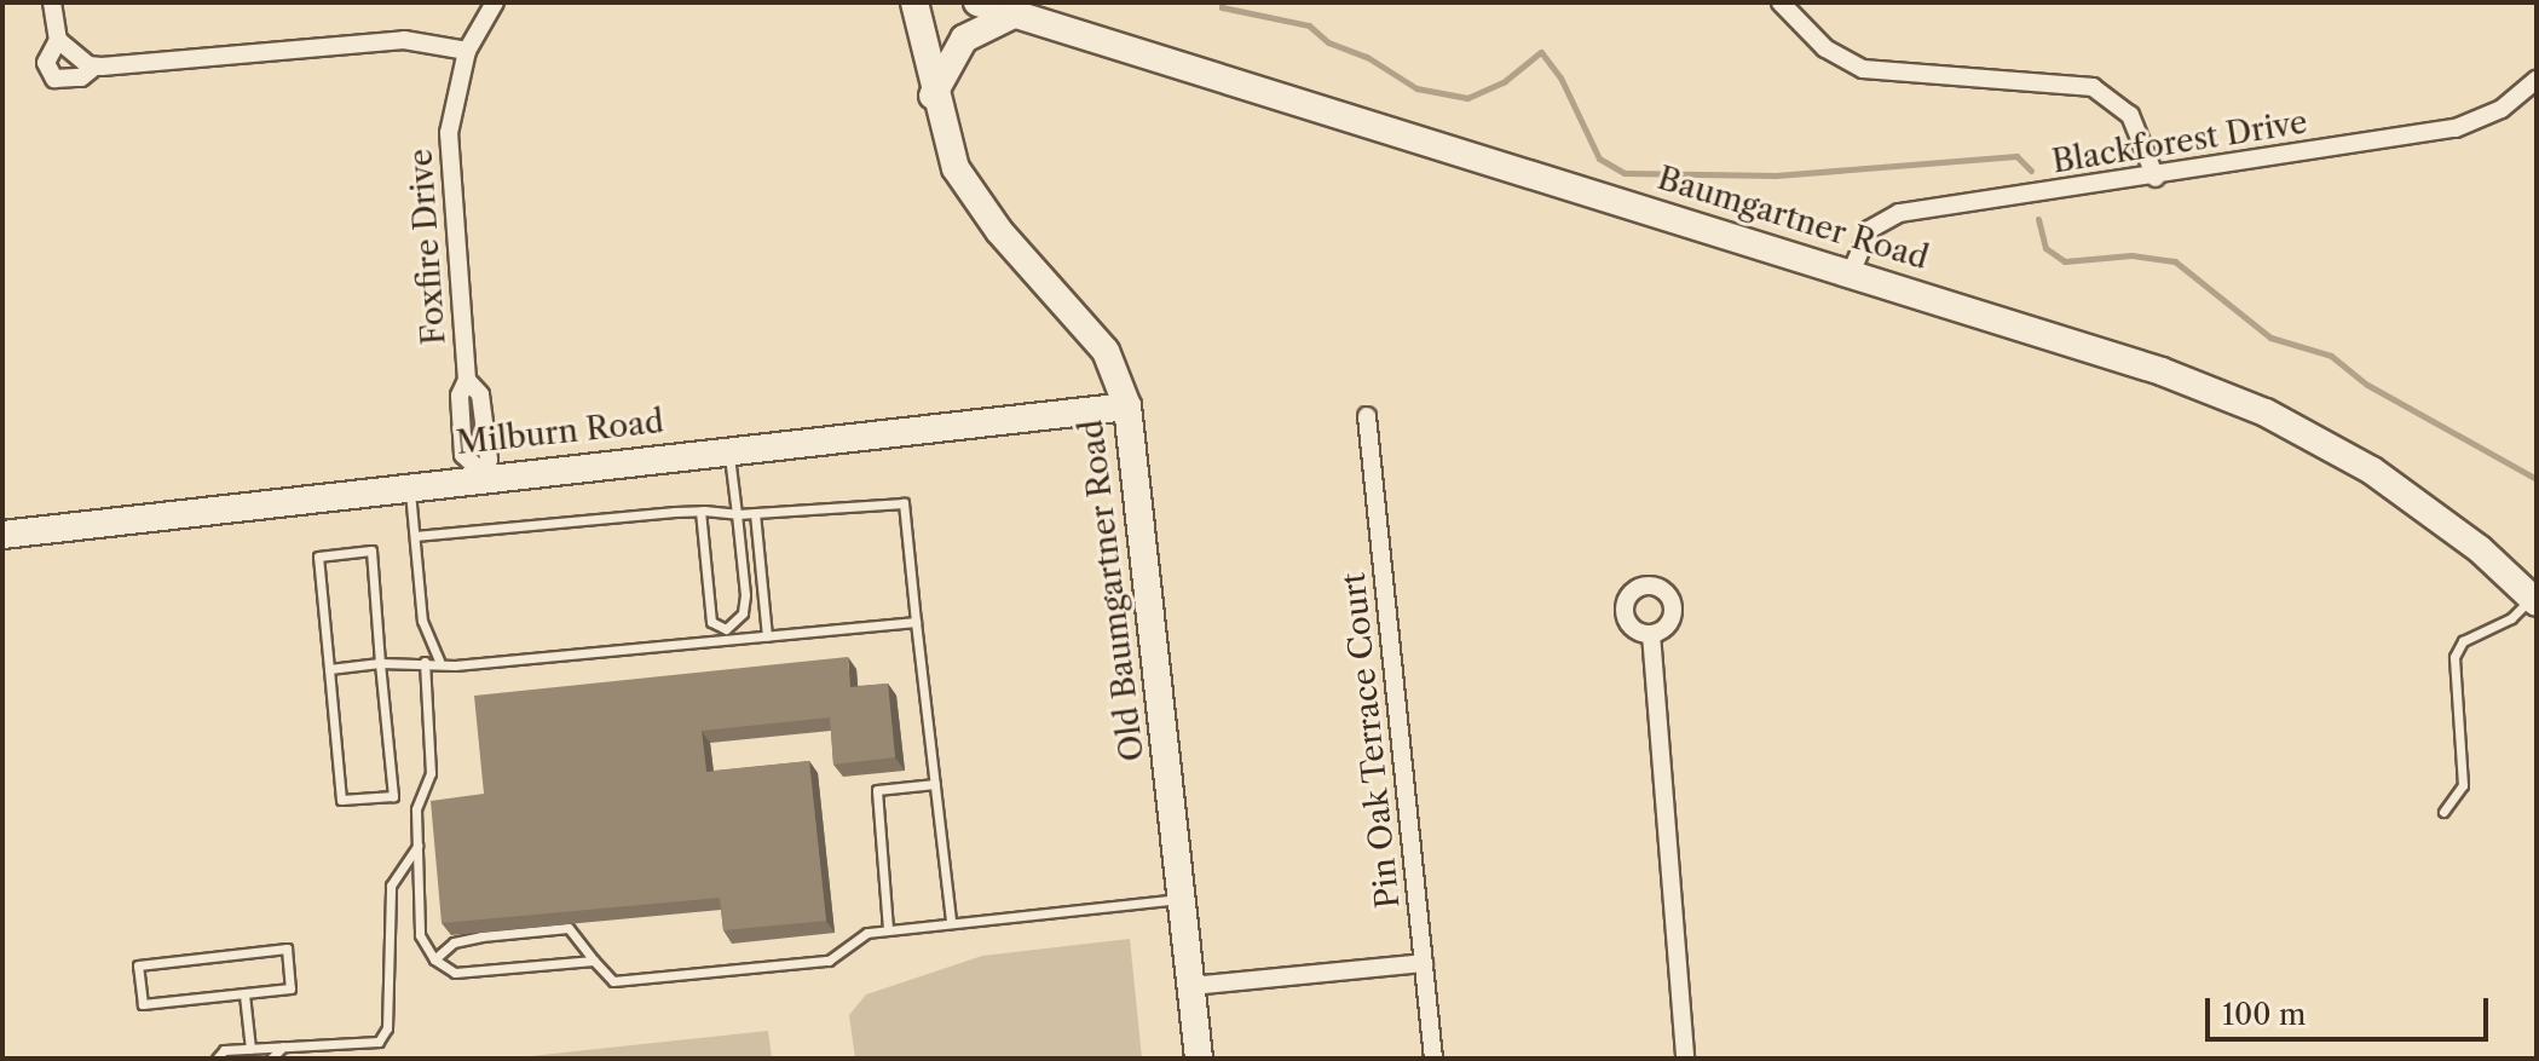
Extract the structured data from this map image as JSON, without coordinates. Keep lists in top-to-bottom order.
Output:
{
  "streets": {
    "street": [
      "Blackforest Drive",
      "Baumgartner Road",
      "Foxfire Drive",
      "Milburn Road",
      "Old Baumgartner Road",
      "Pin Oak Terrace Court"
    ]
  },
  "crossings": [
    ["Blackforest Drive", "Baumgartner Road"],
    ["Foxfire Drive", "Milburn Road"],
    ["Milburn Road", "Old Baumgartner Road"]
  ],
  "scale_bar": "100 m"
}
